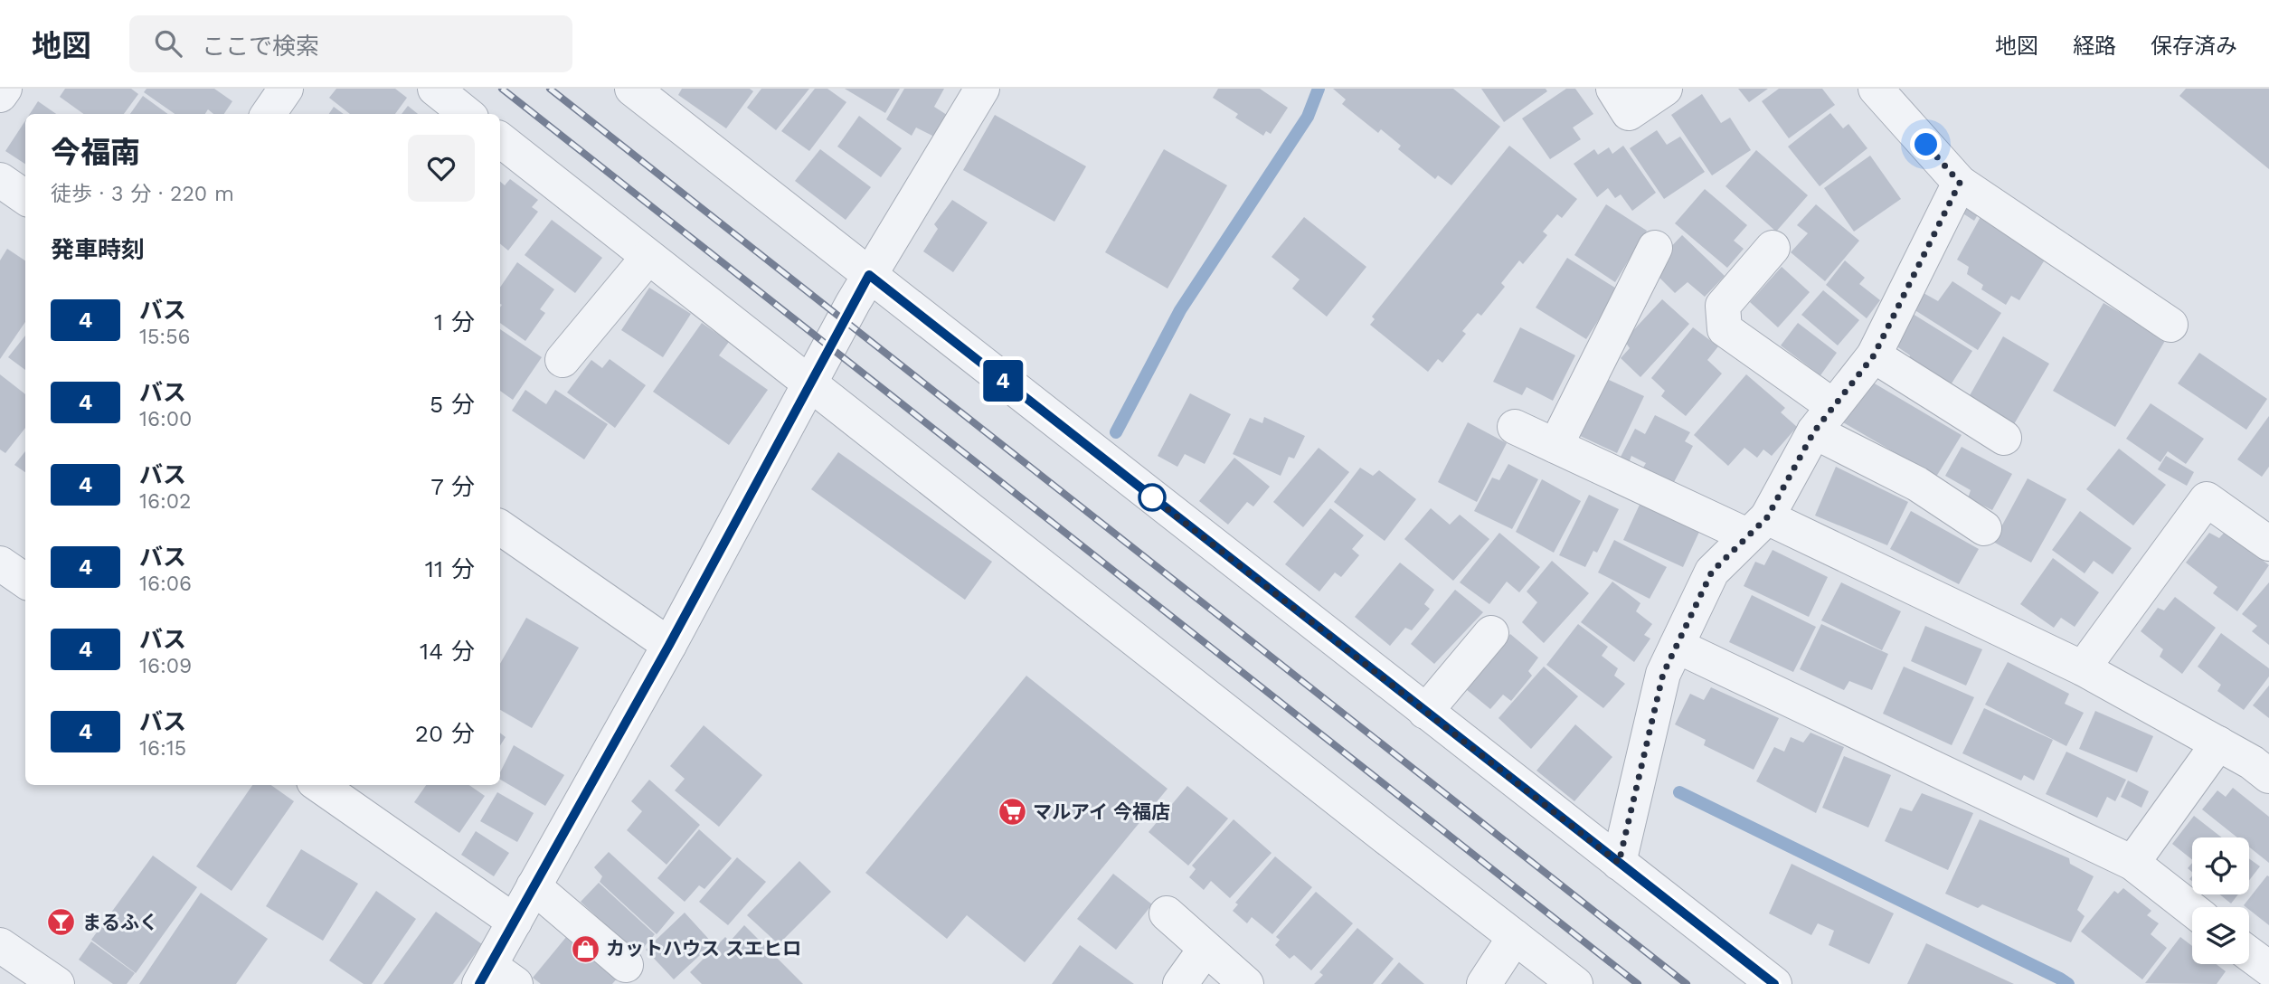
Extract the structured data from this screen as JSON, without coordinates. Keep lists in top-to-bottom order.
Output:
{
  "places": {
    "supermarket": ["マルアイ 今福店"],
    "bar": ["まるふく"],
    "shop": ["カットハウス スエヒロ"]
  },
  "lines": ["bus line 4"],
  "page": {
    "header": "地図",
    "search": "ここで検索",
    "nav": ["地図", "経路", "保存済み"],
    "on_map": "4",
    "heading": [
      ["今福南", "徒歩 · 3 分 · 220 m"],
      "発車時刻"
    ],
    "list": [
      {
        "mark": "4",
        "name": "バス",
        "note": "15:56",
        "value": "1 分"
      },
      {
        "mark": "4",
        "name": "バス",
        "note": "16:00",
        "value": "5 分"
      },
      {
        "mark": "4",
        "name": "バス",
        "note": "16:02",
        "value": "7 分"
      },
      {
        "mark": "4",
        "name": "バス",
        "note": "16:06",
        "value": "11 分"
      },
      {
        "mark": "4",
        "name": "バス",
        "note": "16:09",
        "value": "14 分"
      },
      {
        "mark": "4",
        "name": "バス",
        "note": "16:15",
        "value": "20 分"
      }
    ]
  }
}
